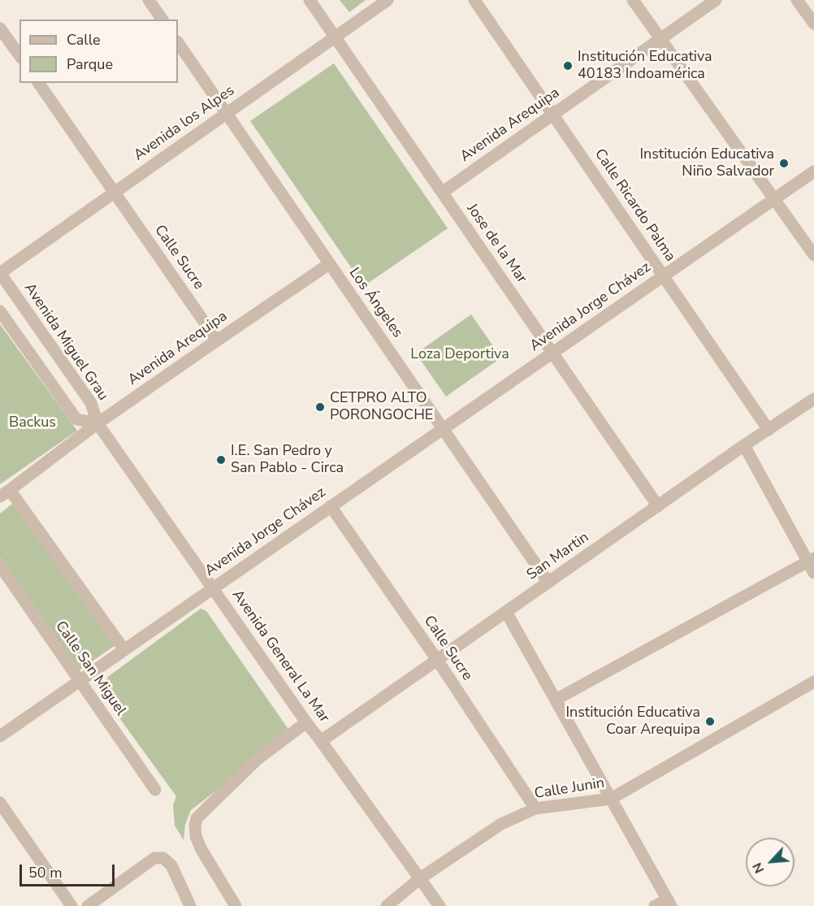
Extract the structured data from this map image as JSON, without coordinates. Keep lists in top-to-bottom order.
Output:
{
  "streets": {
    "street": [
      "Avenida los Alpes",
      "Avenida Arequipa",
      "Calle Ricardo Palma",
      "Jose de la Mar",
      "Calle Sucre",
      "Los Ángeles",
      "Avenida Jorge Chávez",
      "Avenida Miguel Grau",
      "San Martin",
      "Avenida General La Mar",
      "Calle San Miguel",
      "Calle Junin"
    ]
  },
  "crossings": [
    ["Avenida los Alpes", "Jose de la Mar"],
    ["Avenida los Alpes", "Calle Sucre"],
    ["Avenida los Alpes", "Los Ángeles"],
    ["Avenida los Alpes", "Avenida Miguel Grau"],
    ["Avenida Arequipa", "Calle Ricardo Palma"],
    ["Avenida Arequipa", "Jose de la Mar"],
    ["Avenida Arequipa", "Calle Sucre"],
    ["Avenida Arequipa", "Los Ángeles"],
    ["Avenida Arequipa", "Avenida Miguel Grau"],
    ["Avenida Arequipa", "Avenida General La Mar"],
    ["Calle Ricardo Palma", "Avenida Jorge Chávez"],
    ["Calle Ricardo Palma", "San Martin"],
    ["Jose de la Mar", "Avenida Jorge Chávez"],
    ["Jose de la Mar", "San Martin"],
    ["Calle Sucre", "Avenida Jorge Chávez"],
    ["Calle Sucre", "San Martin"],
    ["Calle Sucre", "Calle Junin"],
    ["Los Ángeles", "Avenida Jorge Chávez"],
    ["Los Ángeles", "San Martin"],
    ["Avenida Jorge Chávez", "Avenida General La Mar"],
    ["Avenida Jorge Chávez", "Calle San Miguel"],
    ["Avenida Miguel Grau", "Avenida General La Mar"],
    ["San Martin", "Avenida General La Mar"],
    ["Avenida General La Mar", "Calle Junin"]
  ],
  "parks": ["Loza Deportiva", "Backus"],
  "places": [
    "Institución Educativa 40183 Indoamérica",
    "Institución Educativa Niño Salvador",
    "CETPRO ALTO PORONGOCHE",
    "I.E. San Pedro y San Pablo - Circa",
    "Institución Educativa Coar Arequipa"
  ],
  "legend": ["Calle", "Parque"],
  "scale_bar": "50 m",
  "north": "bottom left"
}
